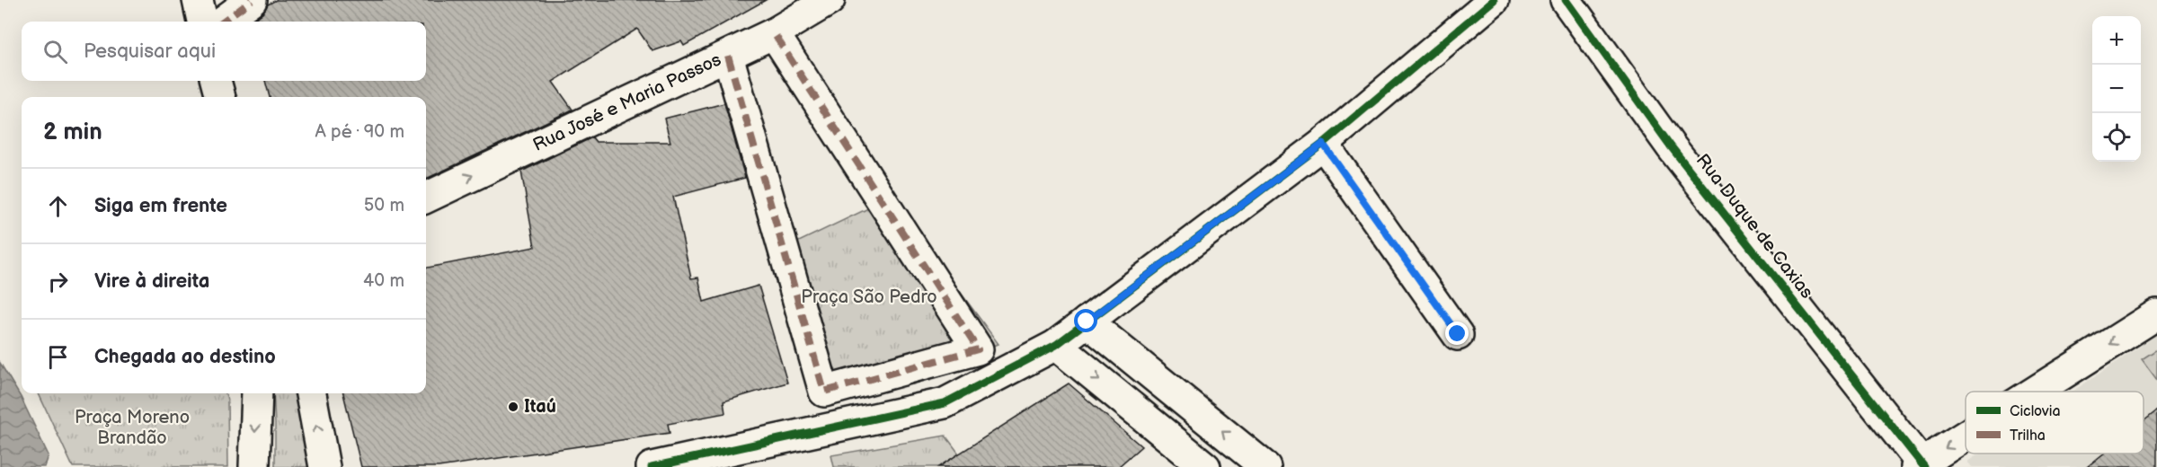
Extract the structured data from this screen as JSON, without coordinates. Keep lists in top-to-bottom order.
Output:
{
  "streets": {
    "street": ["Rua José e Maria Passos", "Rua Duque de Caxias"]
  },
  "one_way": ["Rua José e Maria Passos"],
  "parks": ["Praça São Pedro", "Praça Moreno Brandão"],
  "places": ["Itaú"],
  "legend": ["Ciclovia", "Trilha"],
  "page": {
    "map_buttons": ["+", "−"],
    "search": "Pesquisar aqui",
    "heading": ["2 min", "A pé · 90 m"],
    "list": [
      ["Siga em frente", "50 m"],
      ["Vire à direita", "40 m"],
      "Chegada ao destino"
    ]
  }
}
